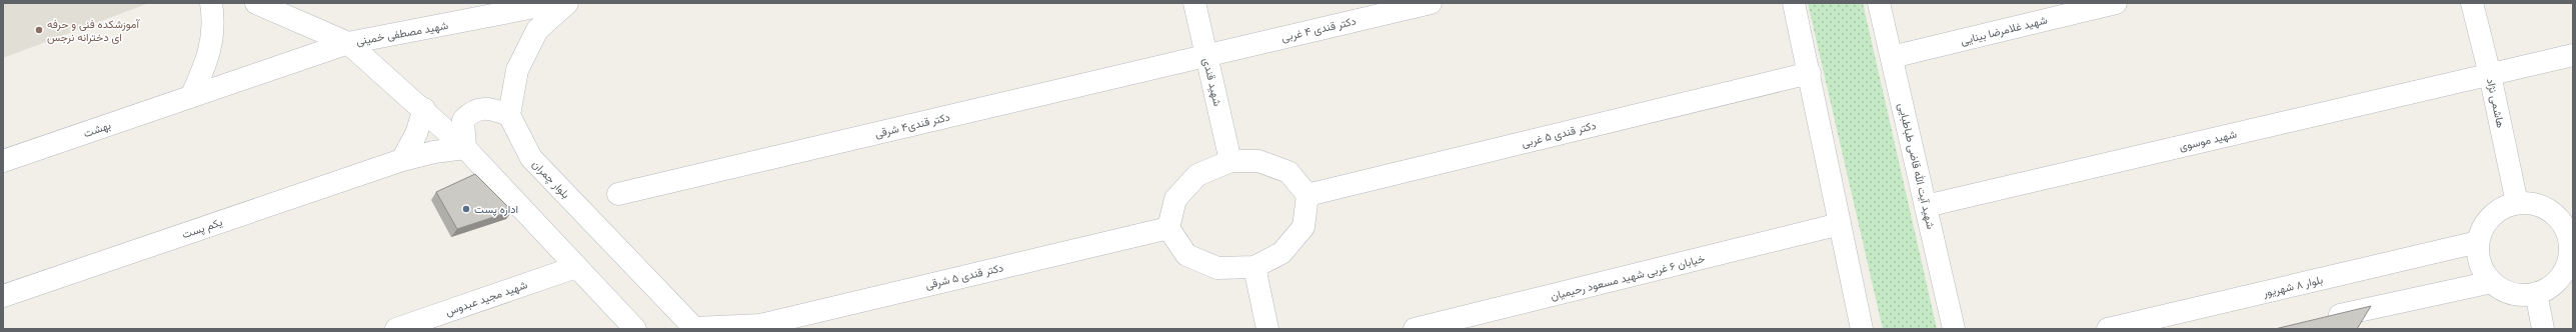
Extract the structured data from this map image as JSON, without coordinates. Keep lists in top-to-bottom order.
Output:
{
  "streets": {
    "street": [
      "دکتر قندی ۴ غربی",
      "شهید غلامرضا بینایی",
      "شهید مصطفی خمینی",
      "شهید قندی",
      "هاشمی نژاد",
      "دکتر قندی۴ شرقی",
      "بهشت",
      "دکتر قندی ۵ غربی",
      "شهید موسوی",
      "شهید آیت الله قاضی طباطبایی",
      "بلوار چمران",
      "یکم پست",
      "دکتر قندی ۵ شرقی",
      "خیابان ۶ غربی شهید مسعود رحیمیان",
      "بلوار ۸ شهریور",
      "شهید مجید عبدوس"
    ]
  },
  "crossings": [
    ["دکتر قندی ۴ غربی", "شهید قندی"],
    ["دکتر قندی ۴ غربی", "دکتر قندی۴ شرقی"],
    ["شهید غلامرضا بینایی", "شهید آیت الله قاضی طباطبایی"],
    ["شهید مصطفی خمینی", "بهشت"],
    ["شهید قندی", "دکتر قندی۴ شرقی"],
    ["شهید قندی", "دکتر قندی ۵ غربی"],
    ["شهید قندی", "دکتر قندی ۵ شرقی"],
    ["هاشمی نژاد", "شهید موسوی"],
    ["هاشمی نژاد", "بلوار ۸ شهریور"],
    ["دکتر قندی ۵ غربی", "دکتر قندی ۵ شرقی"],
    ["شهید موسوی", "شهید آیت الله قاضی طباطبایی"],
    ["بلوار چمران", "دکتر قندی ۵ شرقی"]
  ],
  "places": ["آموزشکده فنی و حرفه ای دخترانه نرجس", "اداره پست"]
}
